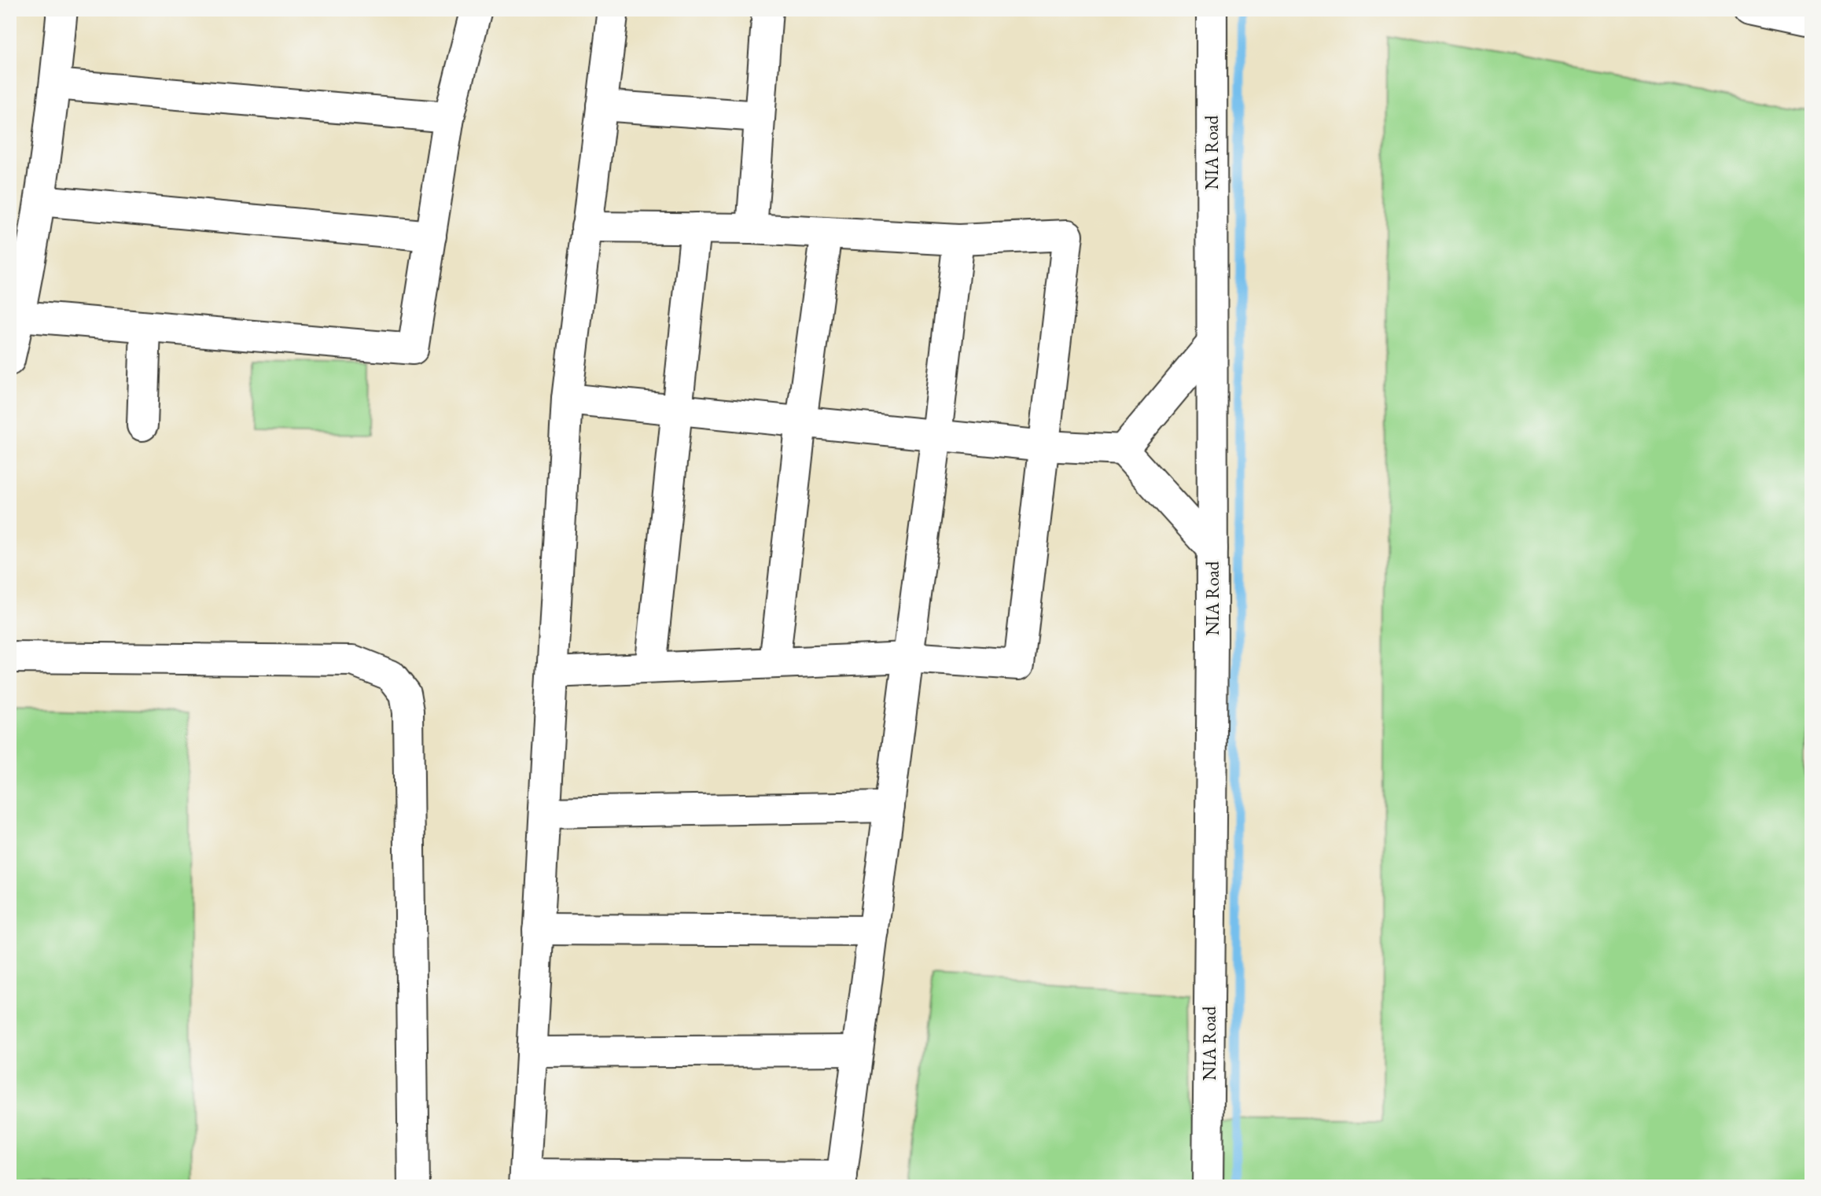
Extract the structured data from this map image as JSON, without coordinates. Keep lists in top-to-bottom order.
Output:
{
  "streets": {
    "street": ["NIA Road"]
  }
}
